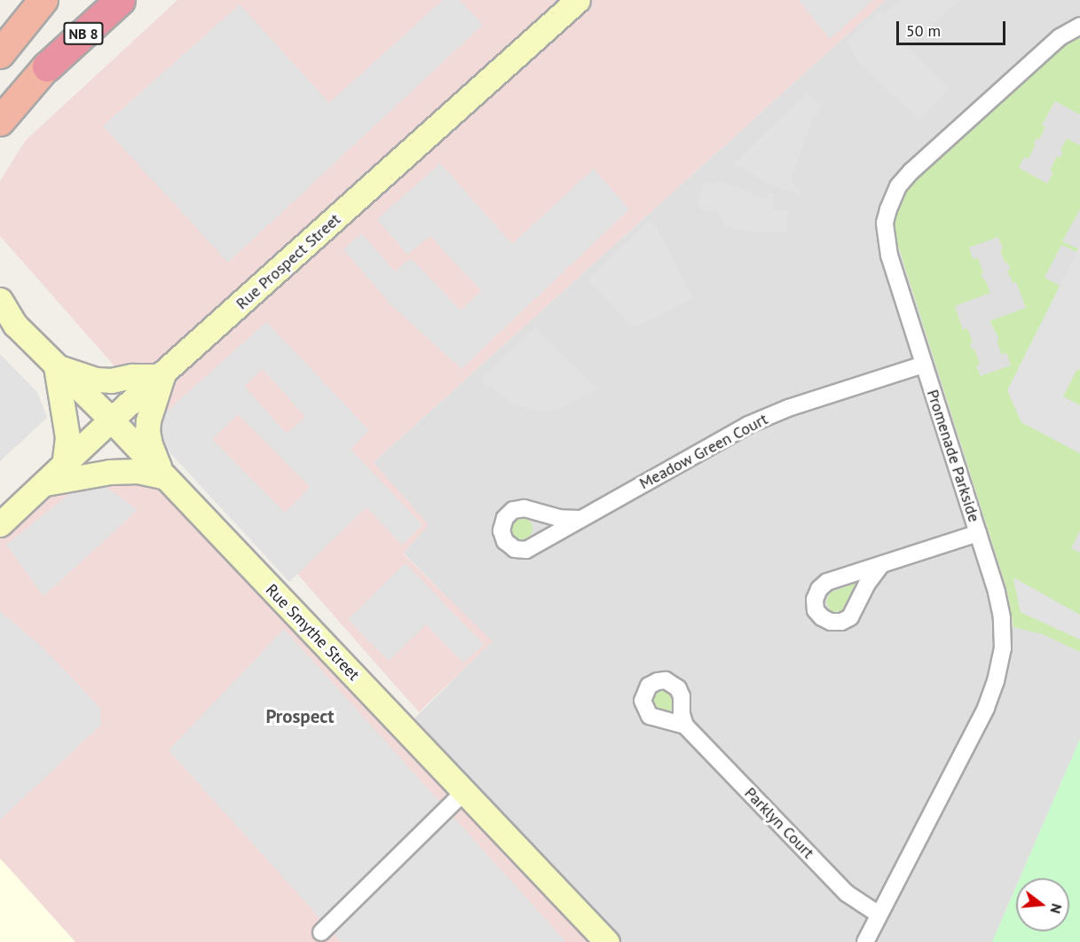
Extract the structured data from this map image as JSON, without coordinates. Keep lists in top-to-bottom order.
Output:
{
  "streets": {
    "highway": ["NB 8"],
    "main road": ["Rue Prospect Street", "Rue Smythe Street"],
    "street": ["Meadow Green Court", "Promenade Parkside", "Parklyn Court"]
  },
  "crossings": [
    ["Rue Prospect Street", "Rue Smythe Street"],
    ["Meadow Green Court", "Promenade Parkside"],
    ["Promenade Parkside", "Parklyn Court"]
  ],
  "districts": ["Prospect"],
  "scale_bar": "50 m",
  "north": "right"
}
